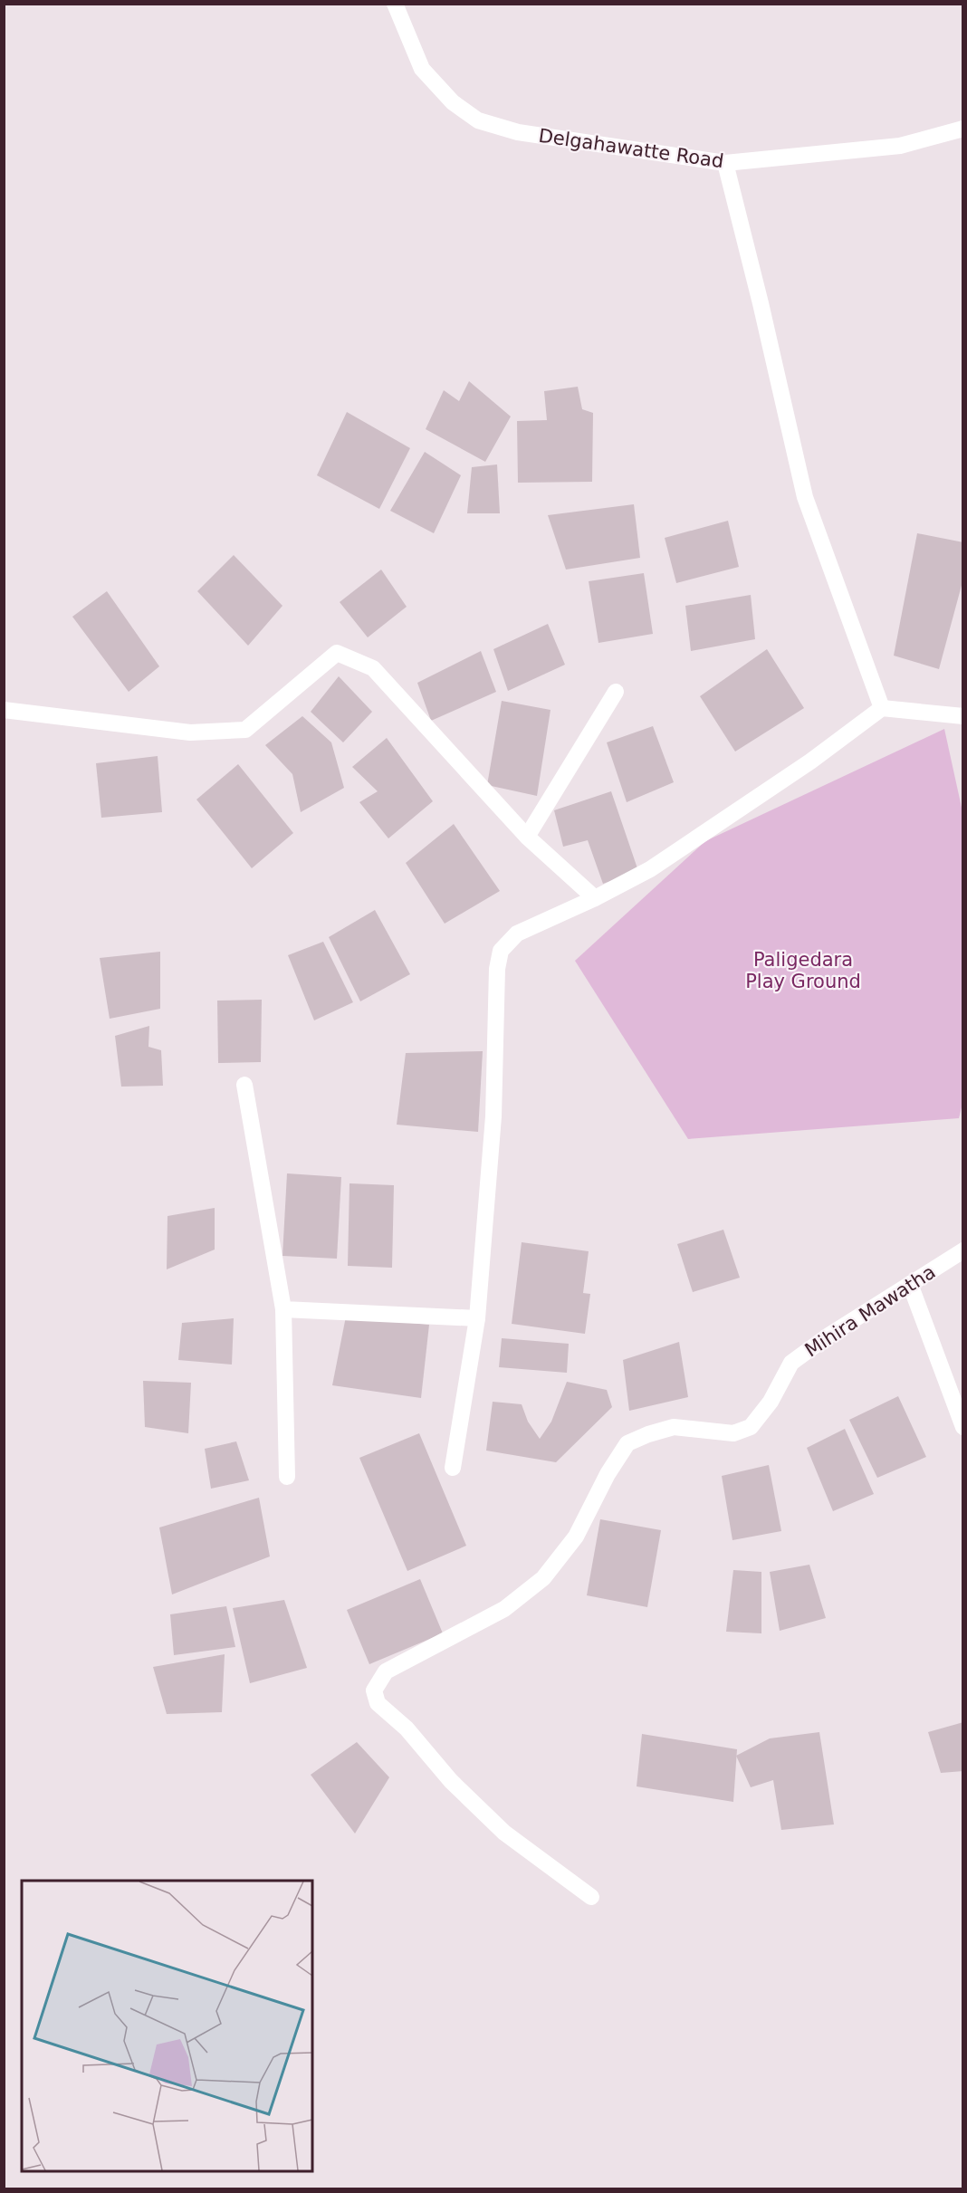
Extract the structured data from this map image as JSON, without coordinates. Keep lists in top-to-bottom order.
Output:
{
  "streets": {
    "street": ["Delgahawatte Road", "Mihira Mawatha"]
  },
  "parks": ["Paligedara Play Ground"]
}
